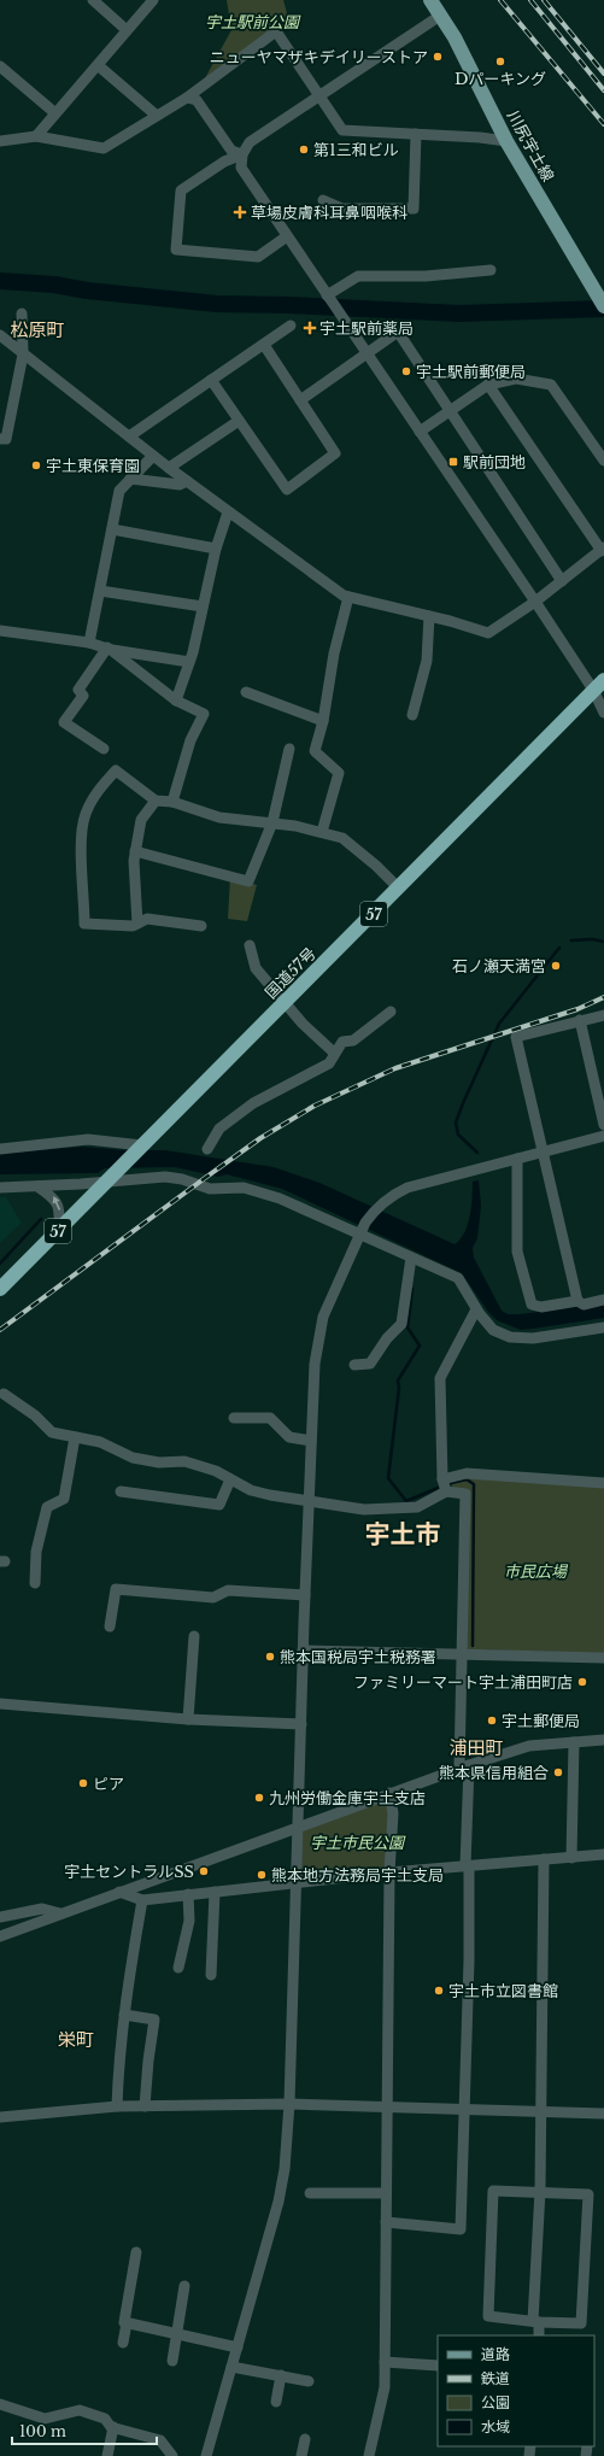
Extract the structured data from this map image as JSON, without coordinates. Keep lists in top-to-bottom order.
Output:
{
  "streets": {
    "highway": ["57", "国道57号"],
    "main road": ["川尻宇土線"]
  },
  "districts": [
    "松原町",
    "宇土市",
    "浦田町",
    "栄町"
  ],
  "parks": ["宇土駅前公園", "市民広場", "宇土市民公園"],
  "places": {
    "other": [
      "ニューヤマザキデイリーストア",
      "Dパーキング",
      "第1三和ビル",
      "宇土駅前郵便局",
      "宇土東保育園",
      "石ノ瀬天満宮",
      "熊本国税局宇土税務署",
      "ファミリーマート宇土浦田町店",
      "宇土郵便局",
      "熊本県信用組合",
      "ピア",
      "九州労働金庫宇土支店",
      "宇土セントラルSS",
      "熊本地方法務局宇土支局",
      "宇土市立図書館"
    ],
    "health": ["草場皮膚科耳鼻咽喉科", "宇土駅前薬局"],
    "transit": ["駅前団地"]
  },
  "legend": [
    "道路",
    "鉄道",
    "公園",
    "水域"
  ],
  "scale_bar": "100 m"
}
